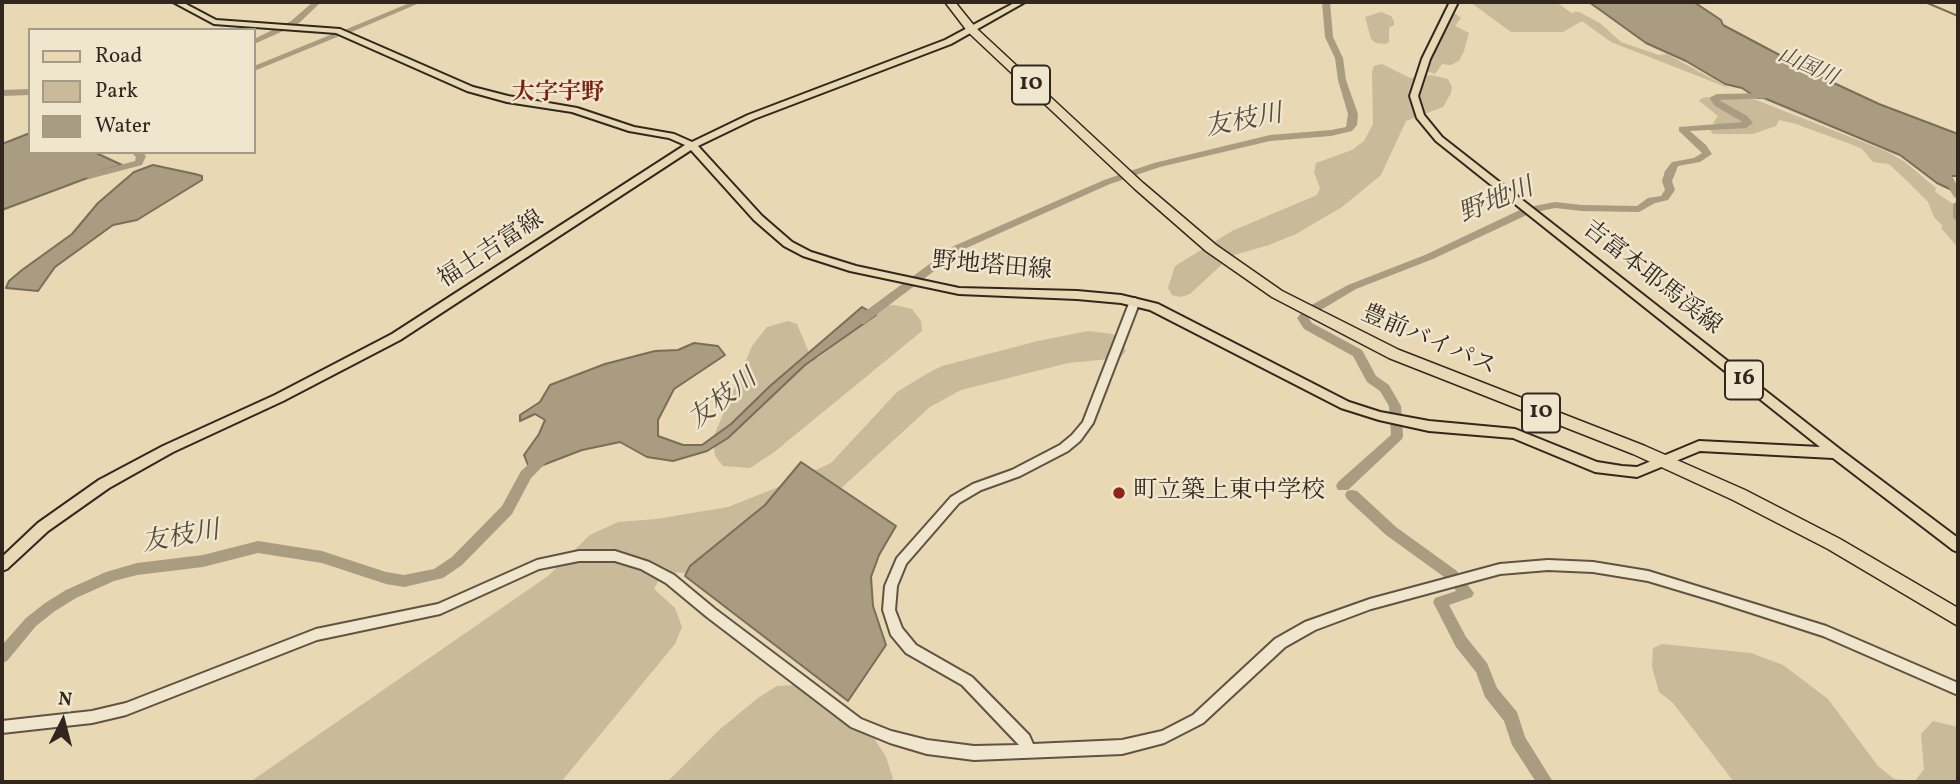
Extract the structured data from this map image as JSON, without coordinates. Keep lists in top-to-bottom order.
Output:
{
  "streets": {
    "highway": ["10", "豊前バイパス"],
    "main road": [
      "福土吉富線",
      "野地塔田線",
      "吉富本耶馬渓線",
      "16"
    ]
  },
  "crossings": [
    ["福土吉富線", "野地塔田線"],
    ["福土吉富線", "豊前バイパス"],
    ["野地塔田線", "吉富本耶馬渓線"],
    ["野地塔田線", "豊前バイパス"]
  ],
  "districts": ["大字宇野"],
  "water": ["山国川", "友枝川", "野地川"],
  "places": ["町立築上東中学校"],
  "legend": ["Road", "Park", "Water"],
  "north": "top"
}
